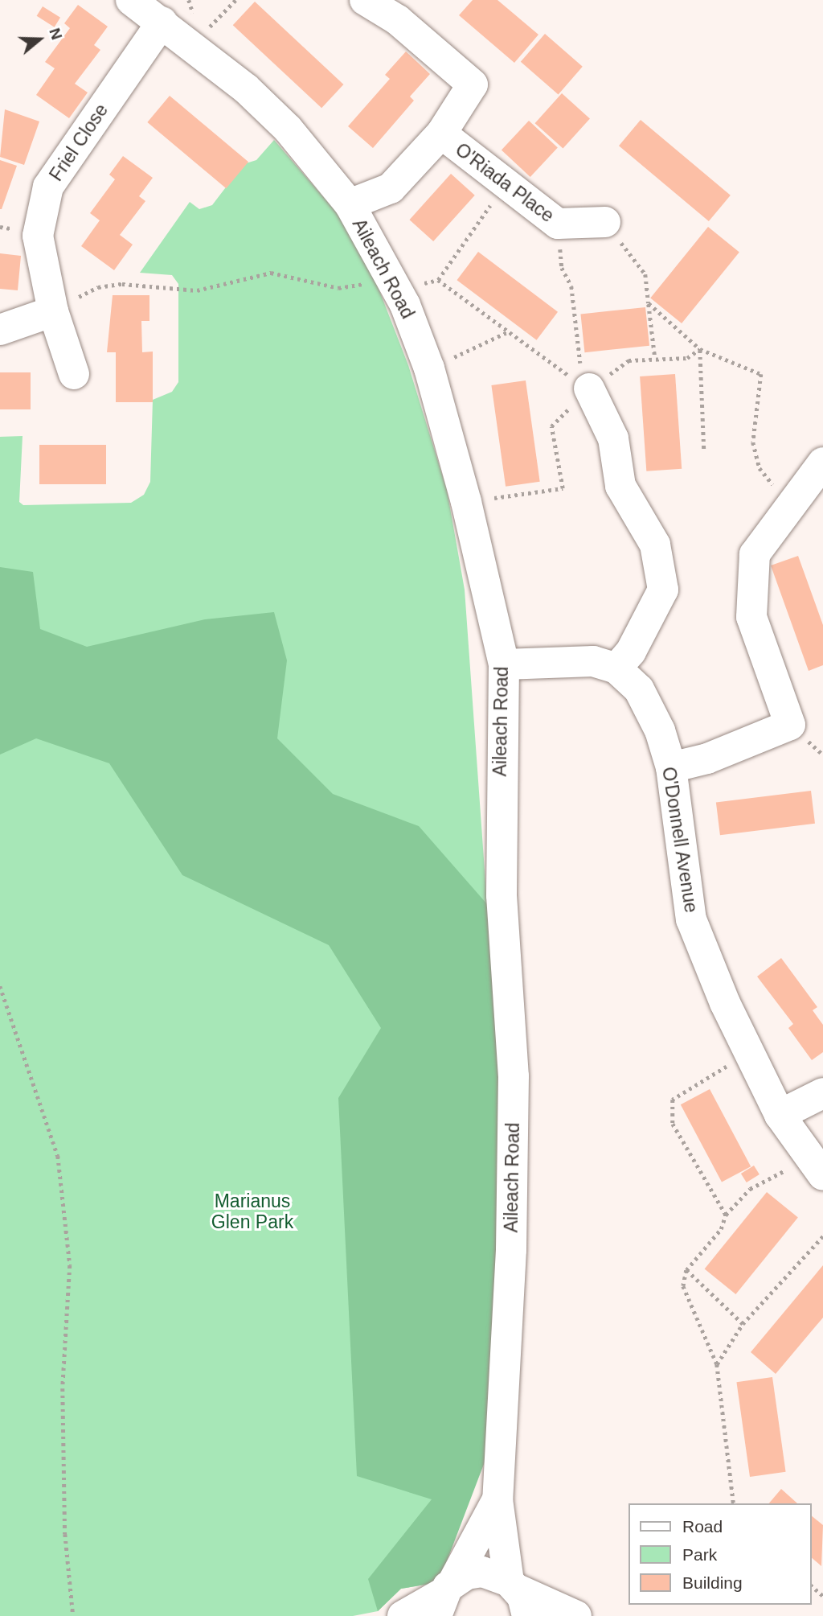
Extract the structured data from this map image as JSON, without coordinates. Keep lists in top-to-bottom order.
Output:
{
  "streets": {
    "street": [
      "Friel Close",
      "O'Riada Place",
      "Aileach Road",
      "O'Donnell Avenue"
    ]
  },
  "crossings": [
    ["Friel Close", "Aileach Road"]
  ],
  "parks": ["Marianus Glen Park"],
  "legend": ["Road", "Park", "Building"],
  "north": "right"
}
